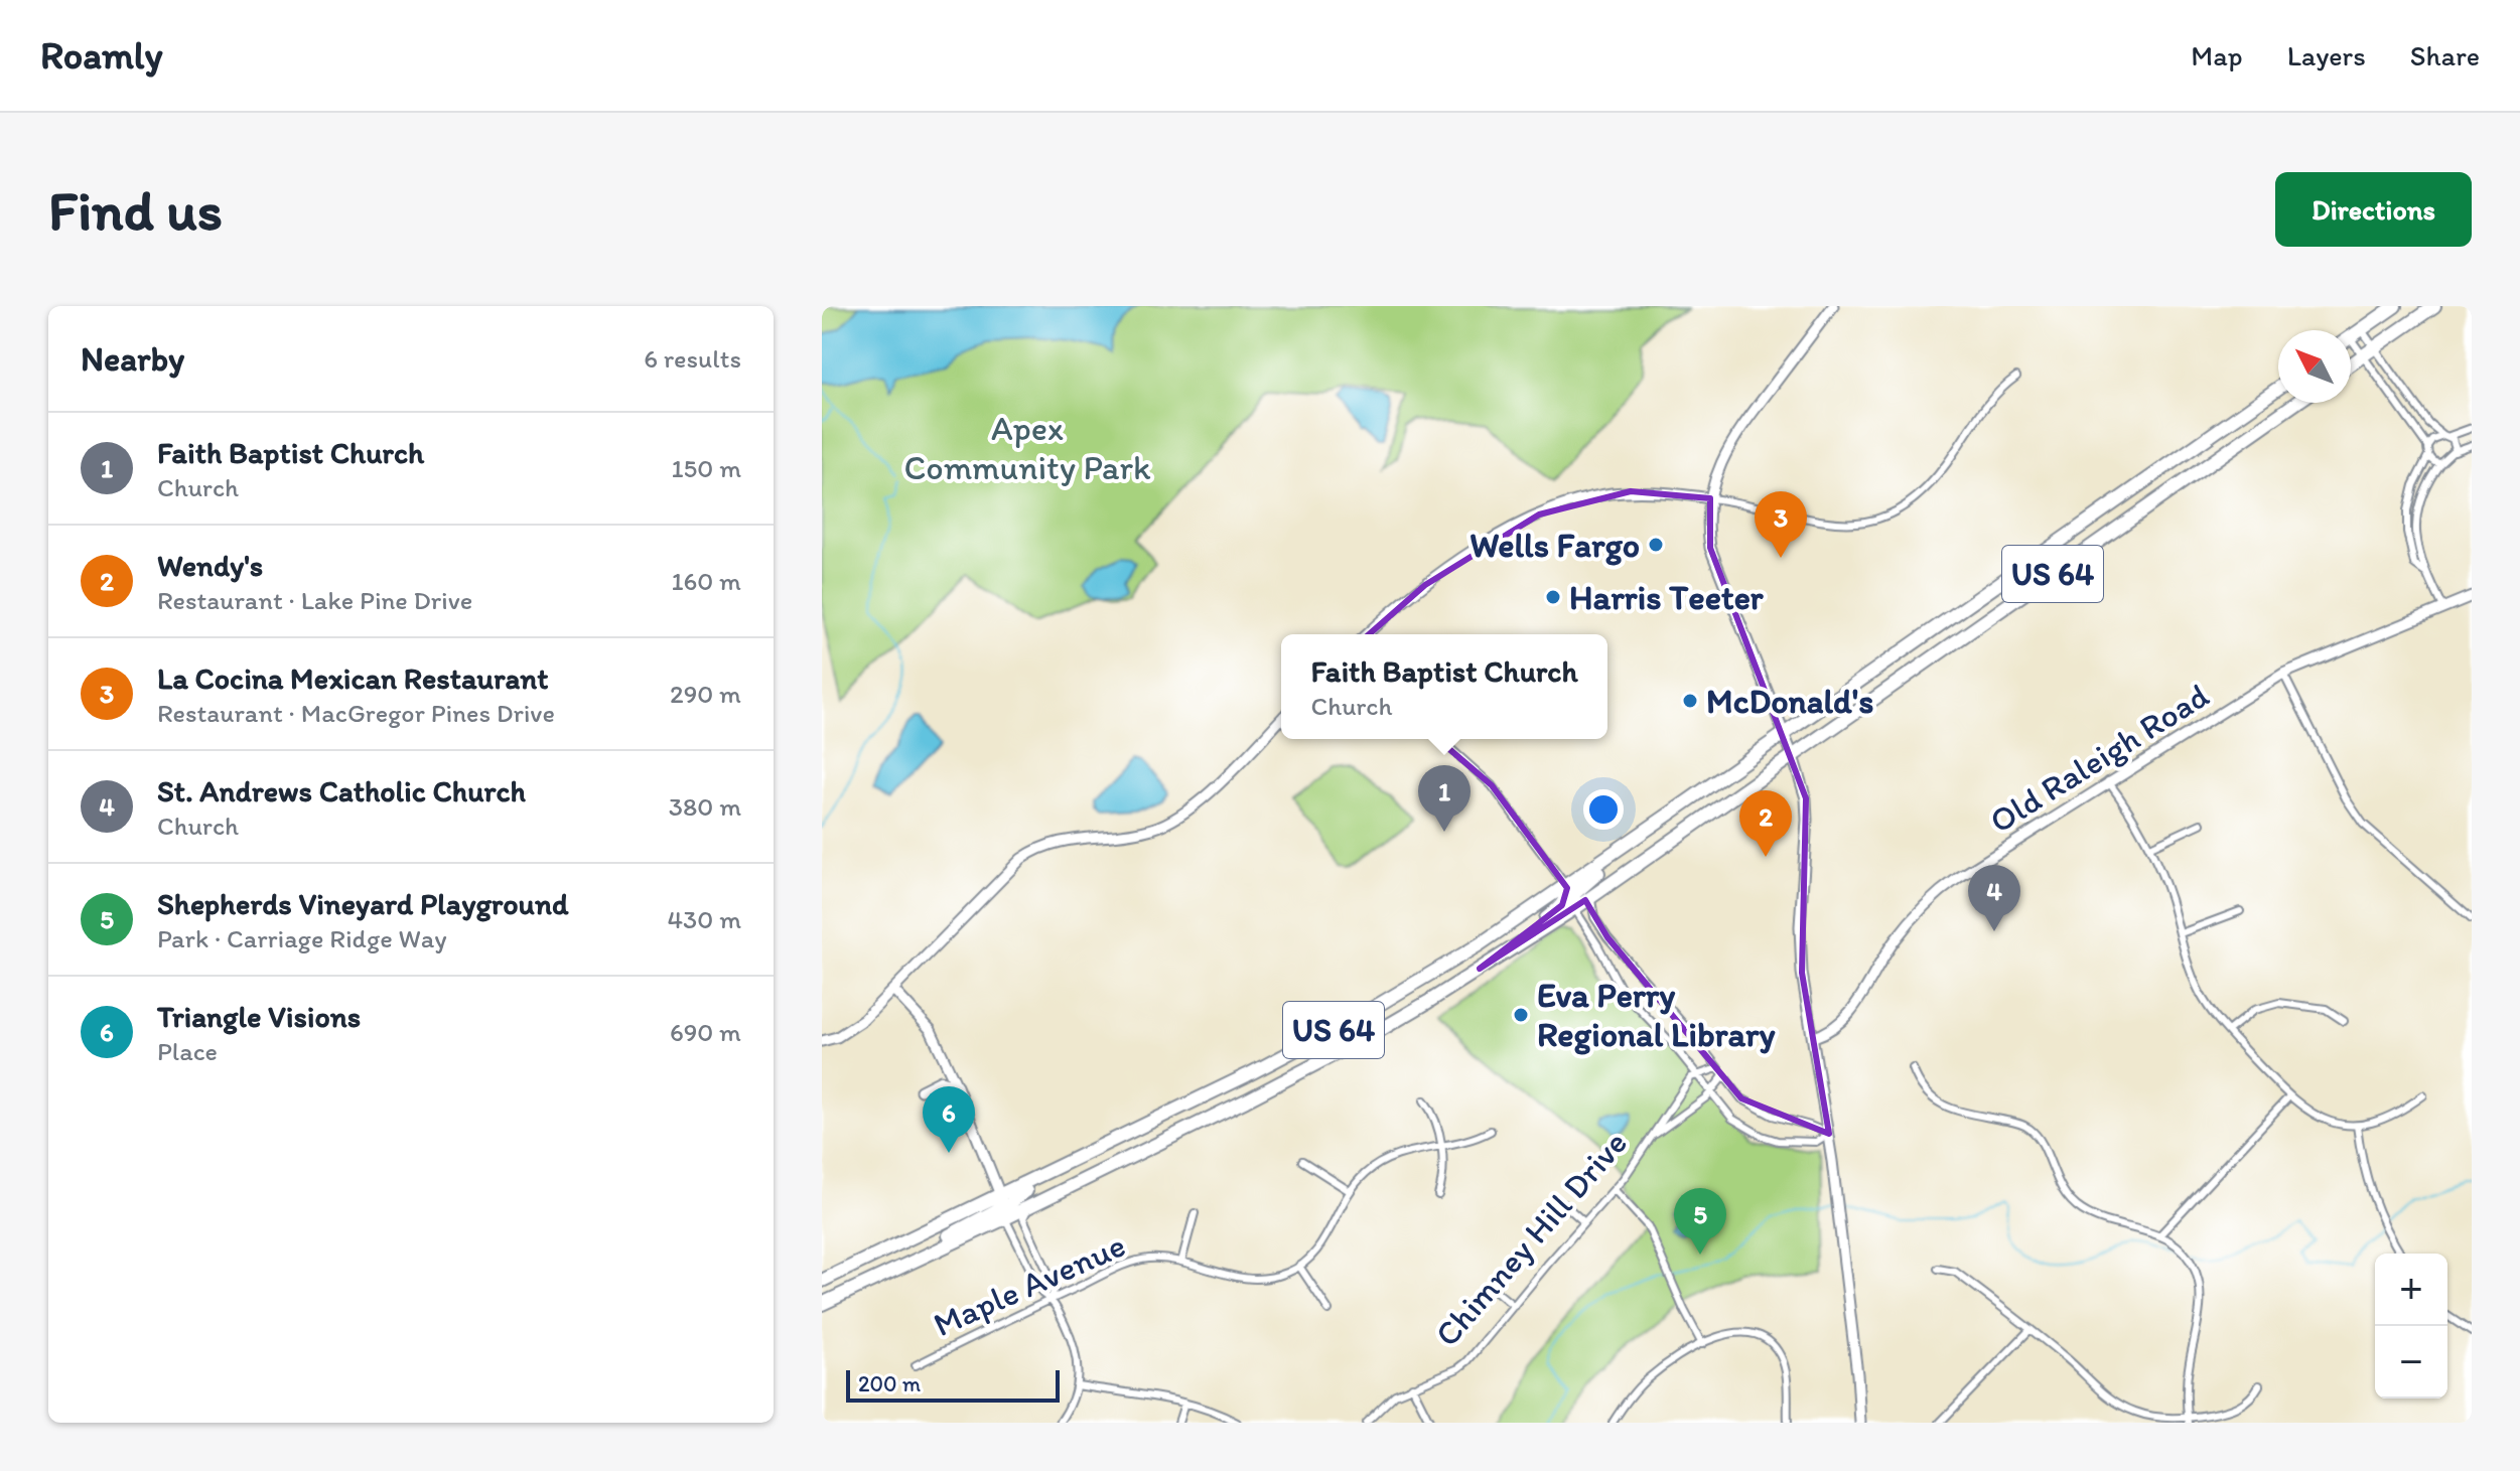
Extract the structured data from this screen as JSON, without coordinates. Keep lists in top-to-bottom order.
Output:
{
  "streets": {
    "highway": ["US 64"],
    "street": ["Old Raleigh Road", "Chimney Hill Drive", "Maple Avenue"]
  },
  "parks": ["Apex Community Park"],
  "places": [
    "Wells Fargo",
    "Harris Teeter",
    "McDonald's",
    "Eva Perry Regional Library"
  ],
  "scale_bar": "200 m",
  "north": "top left",
  "page": {
    "header": "Roamly",
    "nav": ["Map", "Layers", "Share"],
    "buttons": "Directions",
    "title": "Find us",
    "heading": ["Nearby", "6 results"],
    "list": [
      {
        "mark": "1",
        "name": "Faith Baptist Church",
        "note": "Church",
        "value": "150 m"
      },
      {
        "mark": "2",
        "name": "Wendy's",
        "note": "Restaurant · Lake Pine Drive",
        "value": "160 m"
      },
      {
        "mark": "3",
        "name": "La Cocina Mexican Restaurant",
        "note": "Restaurant · MacGregor Pines Drive",
        "value": "290 m"
      },
      {
        "mark": "4",
        "name": "St. Andrews Catholic Church",
        "note": "Church",
        "value": "380 m"
      },
      {
        "mark": "5",
        "name": "Shepherds Vineyard Playground",
        "note": "Park · Carriage Ridge Way",
        "value": "430 m"
      },
      {
        "mark": "6",
        "name": "Triangle Visions",
        "note": "Place",
        "value": "690 m"
      }
    ],
    "pins": [
      "3",
      "1",
      "2",
      "4",
      "6",
      "5"
    ],
    "popup": ["Faith Baptist Church", "Church"],
    "map_buttons": ["+", "−"],
    "scale": "200 m"
  }
}
